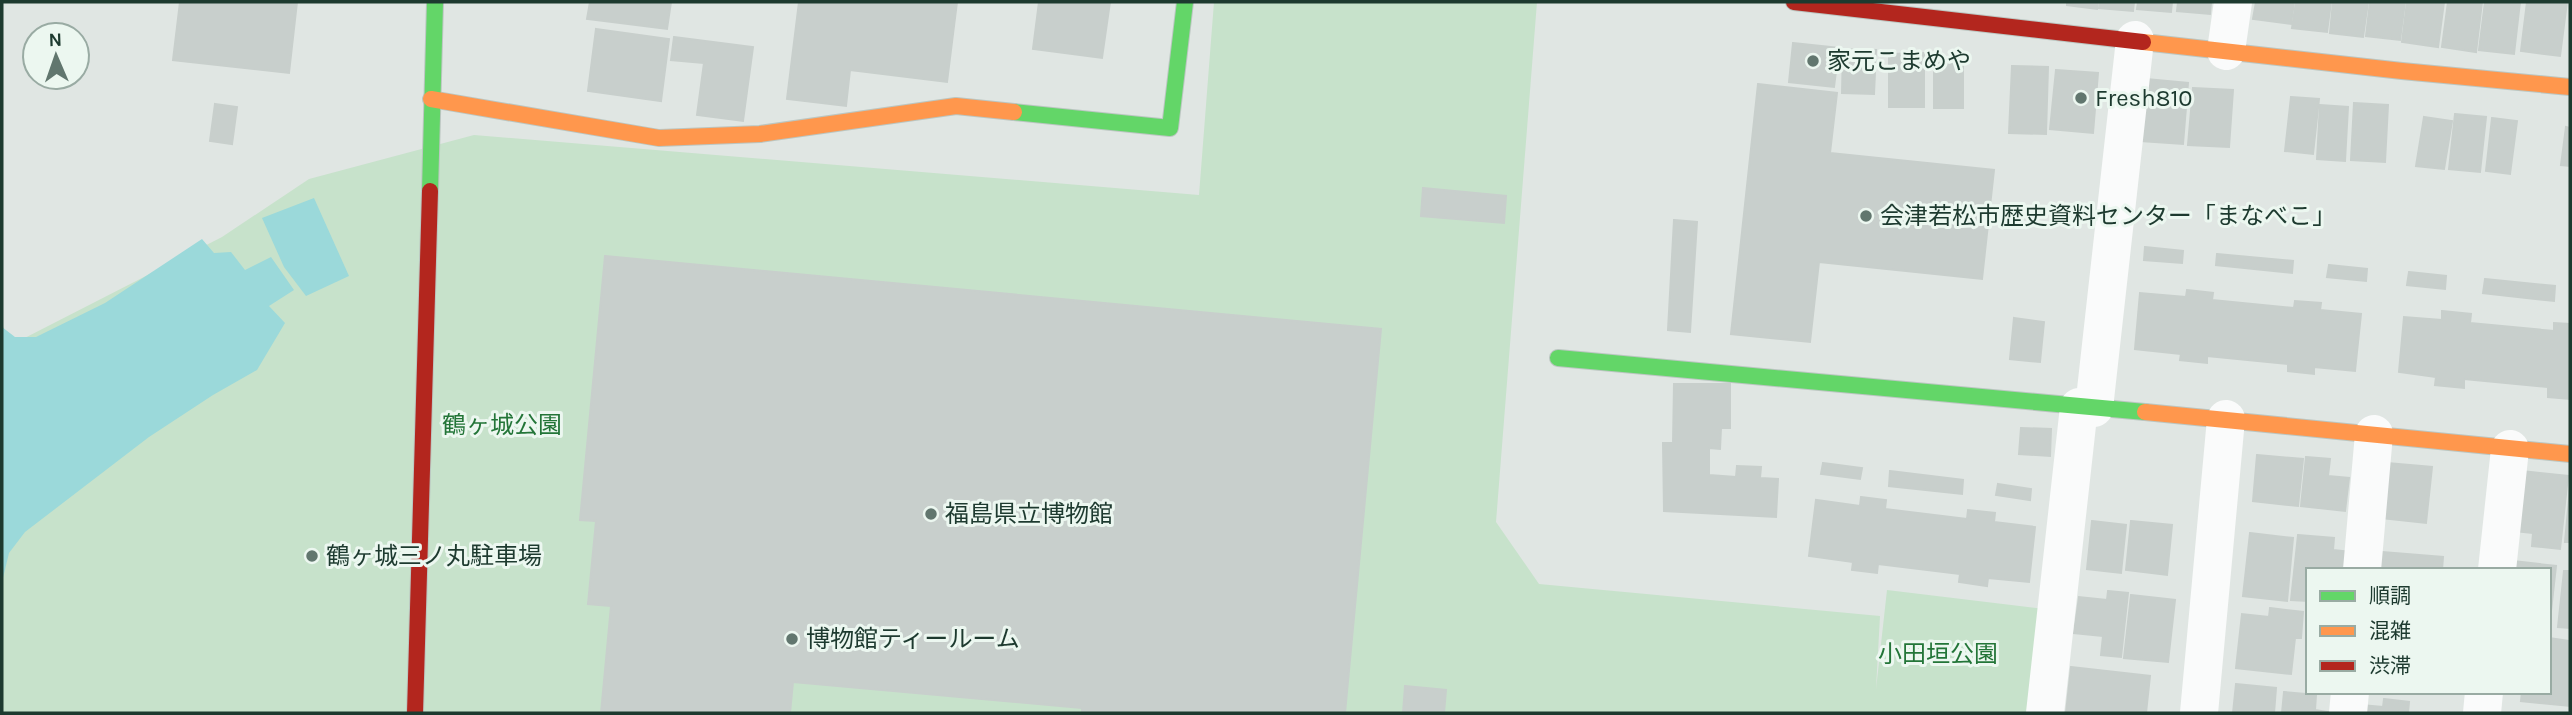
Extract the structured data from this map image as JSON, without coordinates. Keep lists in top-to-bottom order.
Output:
{
  "parks": ["鶴ヶ城公園", "小田垣公園"],
  "places": [
    "家元こまめや",
    "Fresh810",
    "会津若松市歴史資料センター「まなべこ」",
    "福島県立博物館",
    "鶴ヶ城三ノ丸駐車場",
    "博物館ティールーム"
  ],
  "legend": ["順調", "混雑", "渋滞"],
  "north": "top"
}
